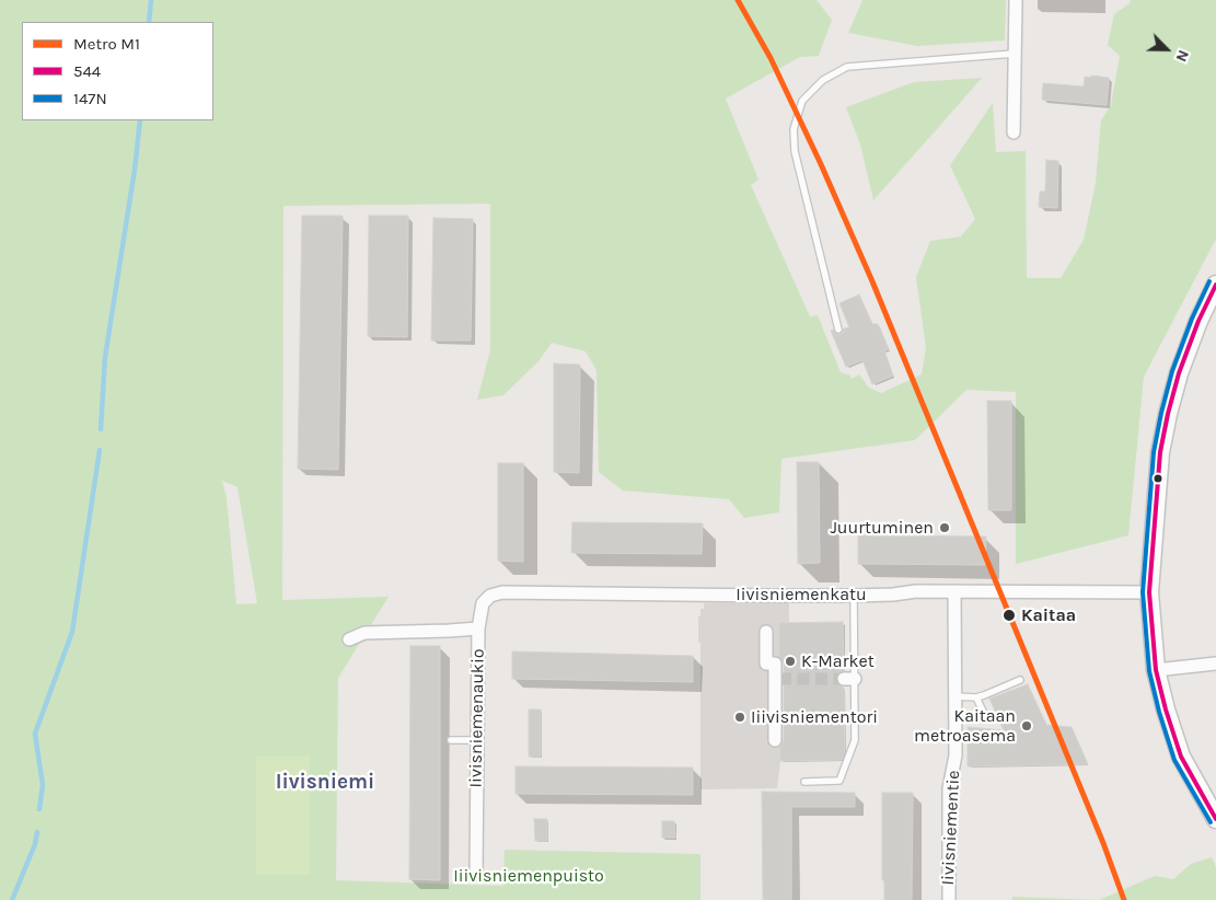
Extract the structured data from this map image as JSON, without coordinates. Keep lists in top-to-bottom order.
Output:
{
  "streets": {
    "street": ["Iivisniemenkatu", "Iivisniemenaukio", "Iivisniementie"]
  },
  "crossings": [
    ["Iivisniemenkatu", "Iivisniemenaukio"],
    ["Iivisniemenkatu", "Iivisniementie"]
  ],
  "districts": ["Iivisniemi"],
  "parks": ["Iiivisniemenpuisto"],
  "places": [
    "Juurtuminen",
    "Kaitaa",
    "K-Market",
    "Iiivisniementori",
    "Kaitaan metroasema"
  ],
  "lines": ["metro line M1", "transit line 147N", "transit line 544"],
  "legend": ["Metro M1", "544", "147N"],
  "north": "bottom right"
}
